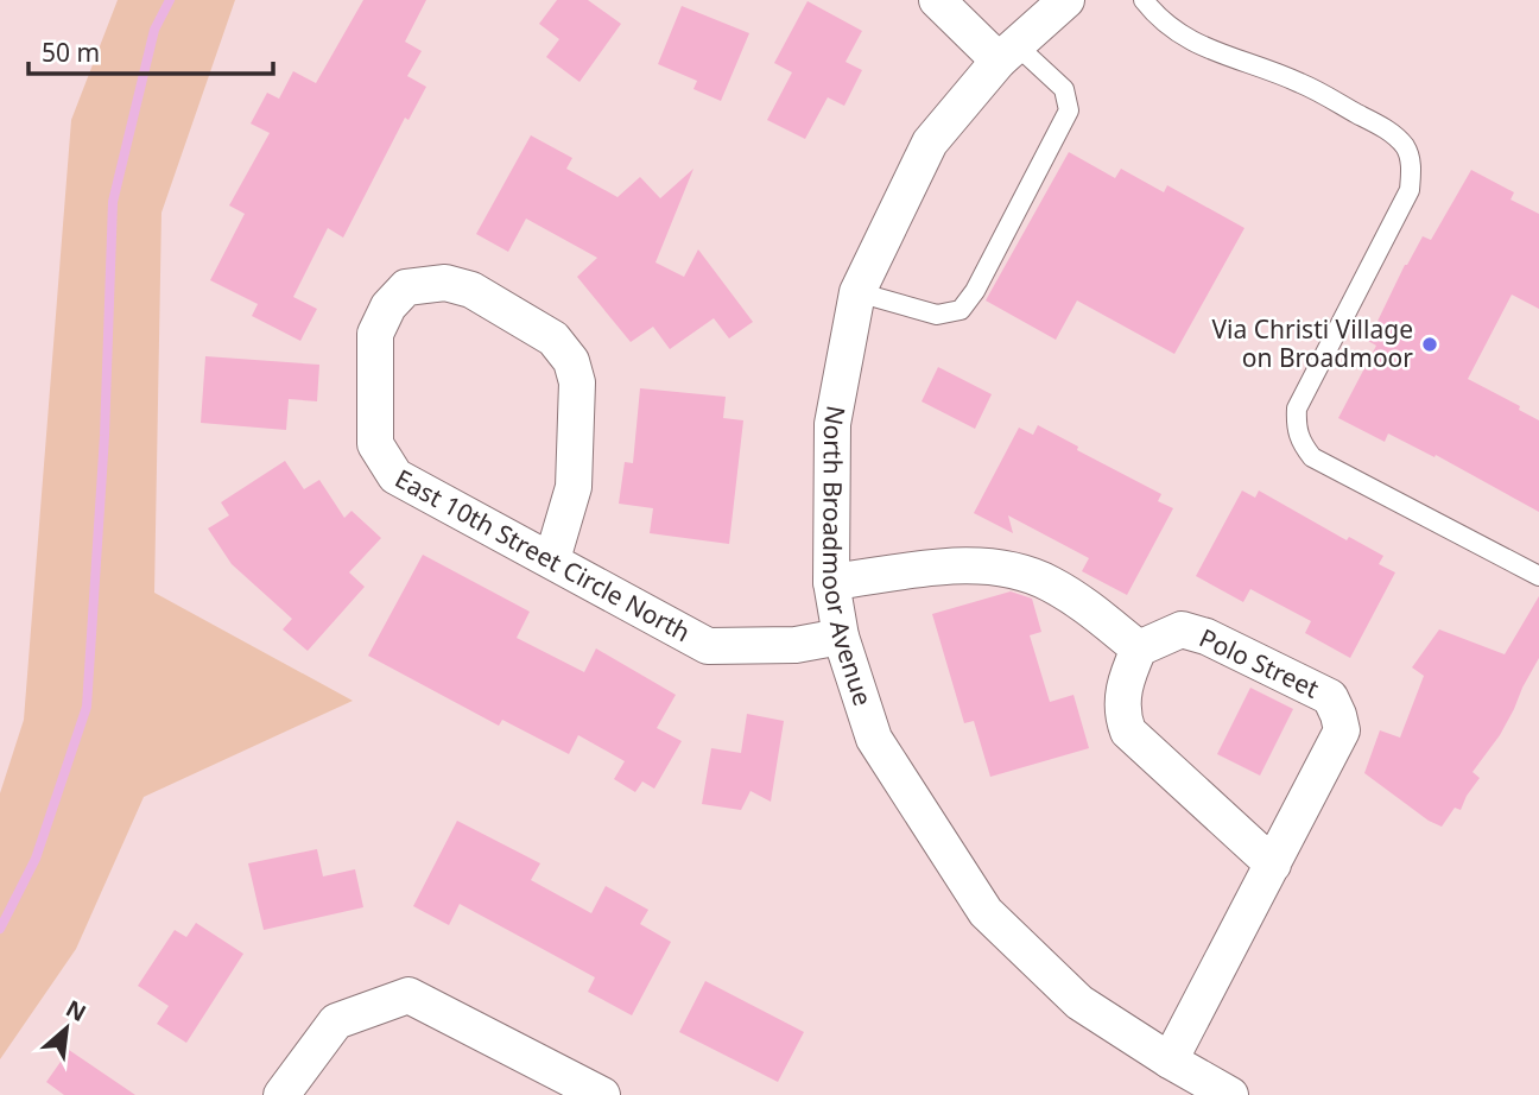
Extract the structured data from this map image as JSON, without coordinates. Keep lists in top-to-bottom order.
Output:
{
  "streets": {
    "street": ["East 10th Street Circle North", "North Broadmoor Avenue", "Polo Street"]
  },
  "crossings": [
    ["East 10th Street Circle North", "North Broadmoor Avenue"],
    ["North Broadmoor Avenue", "Polo Street"]
  ],
  "places": ["Via Christi Village on Broadmoor"],
  "scale_bar": "50 m",
  "north": "top right"
}
